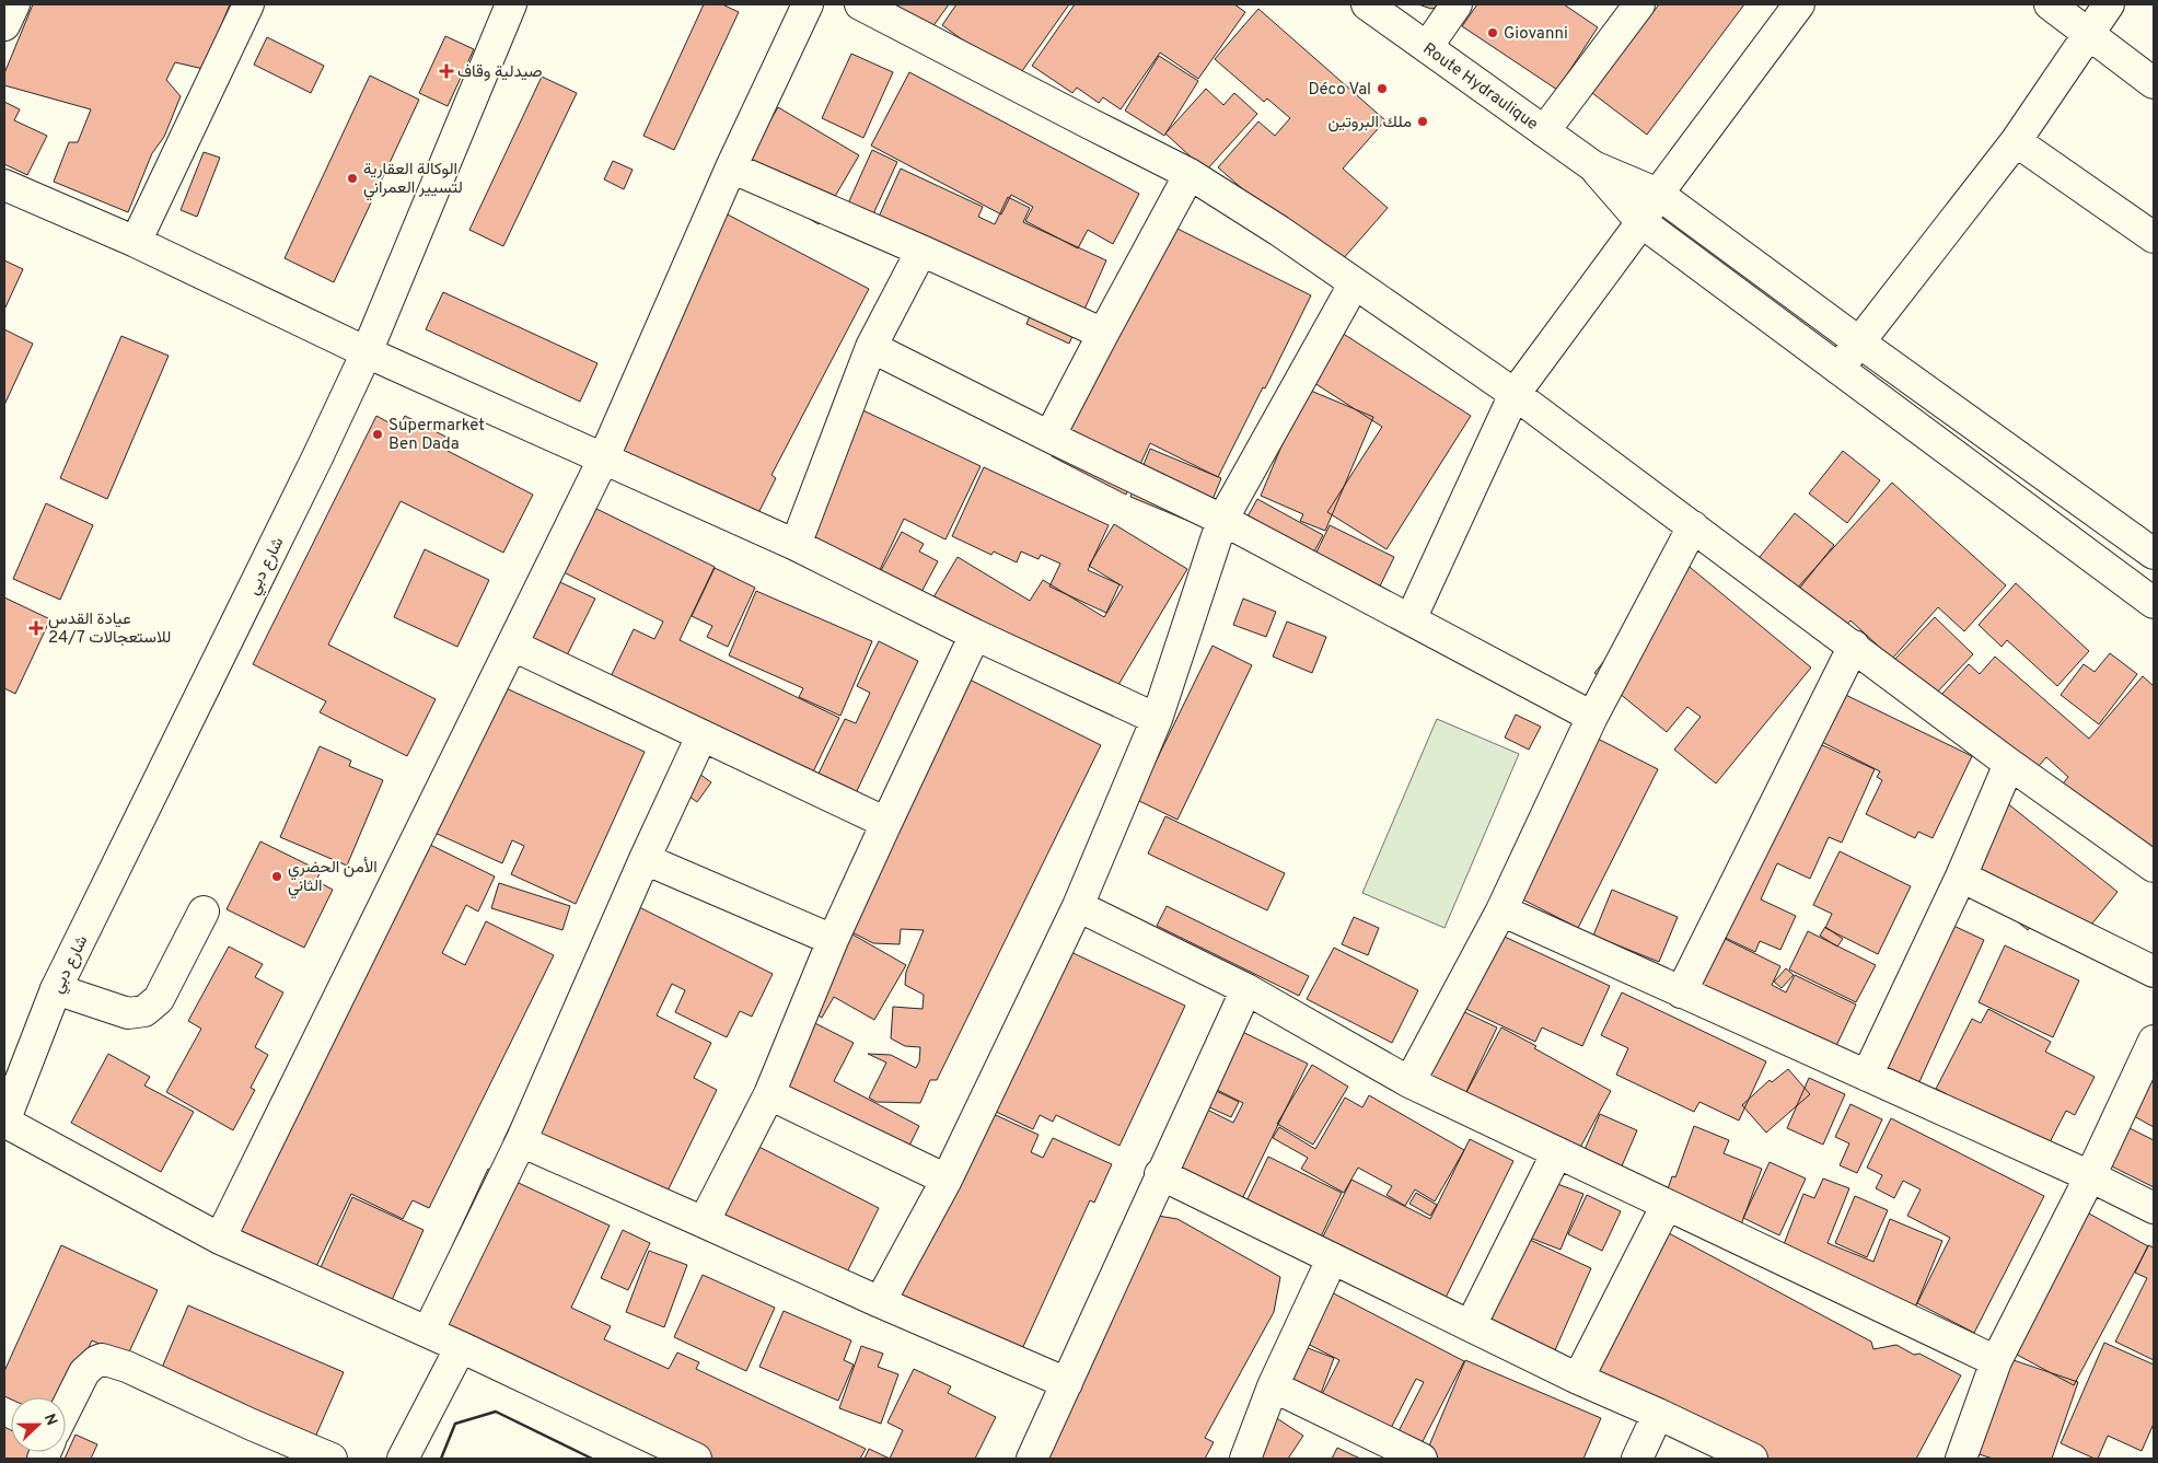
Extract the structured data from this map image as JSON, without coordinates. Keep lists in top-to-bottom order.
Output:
{
  "streets": {
    "street": ["Route Hydraulique", "شارع دبي"]
  },
  "places": {
    "other": [
      "Giovanni",
      "Déco Val",
      "ملك البروتين",
      "الوكالة العقارية لتسيير العمراني",
      "Supermarket Ben Dada",
      "الأمن الحضري الثاني"
    ],
    "health": ["صيدلية وقاف", "عيادة القدس للاستعجالات 24/7"]
  },
  "north": "right"
}
